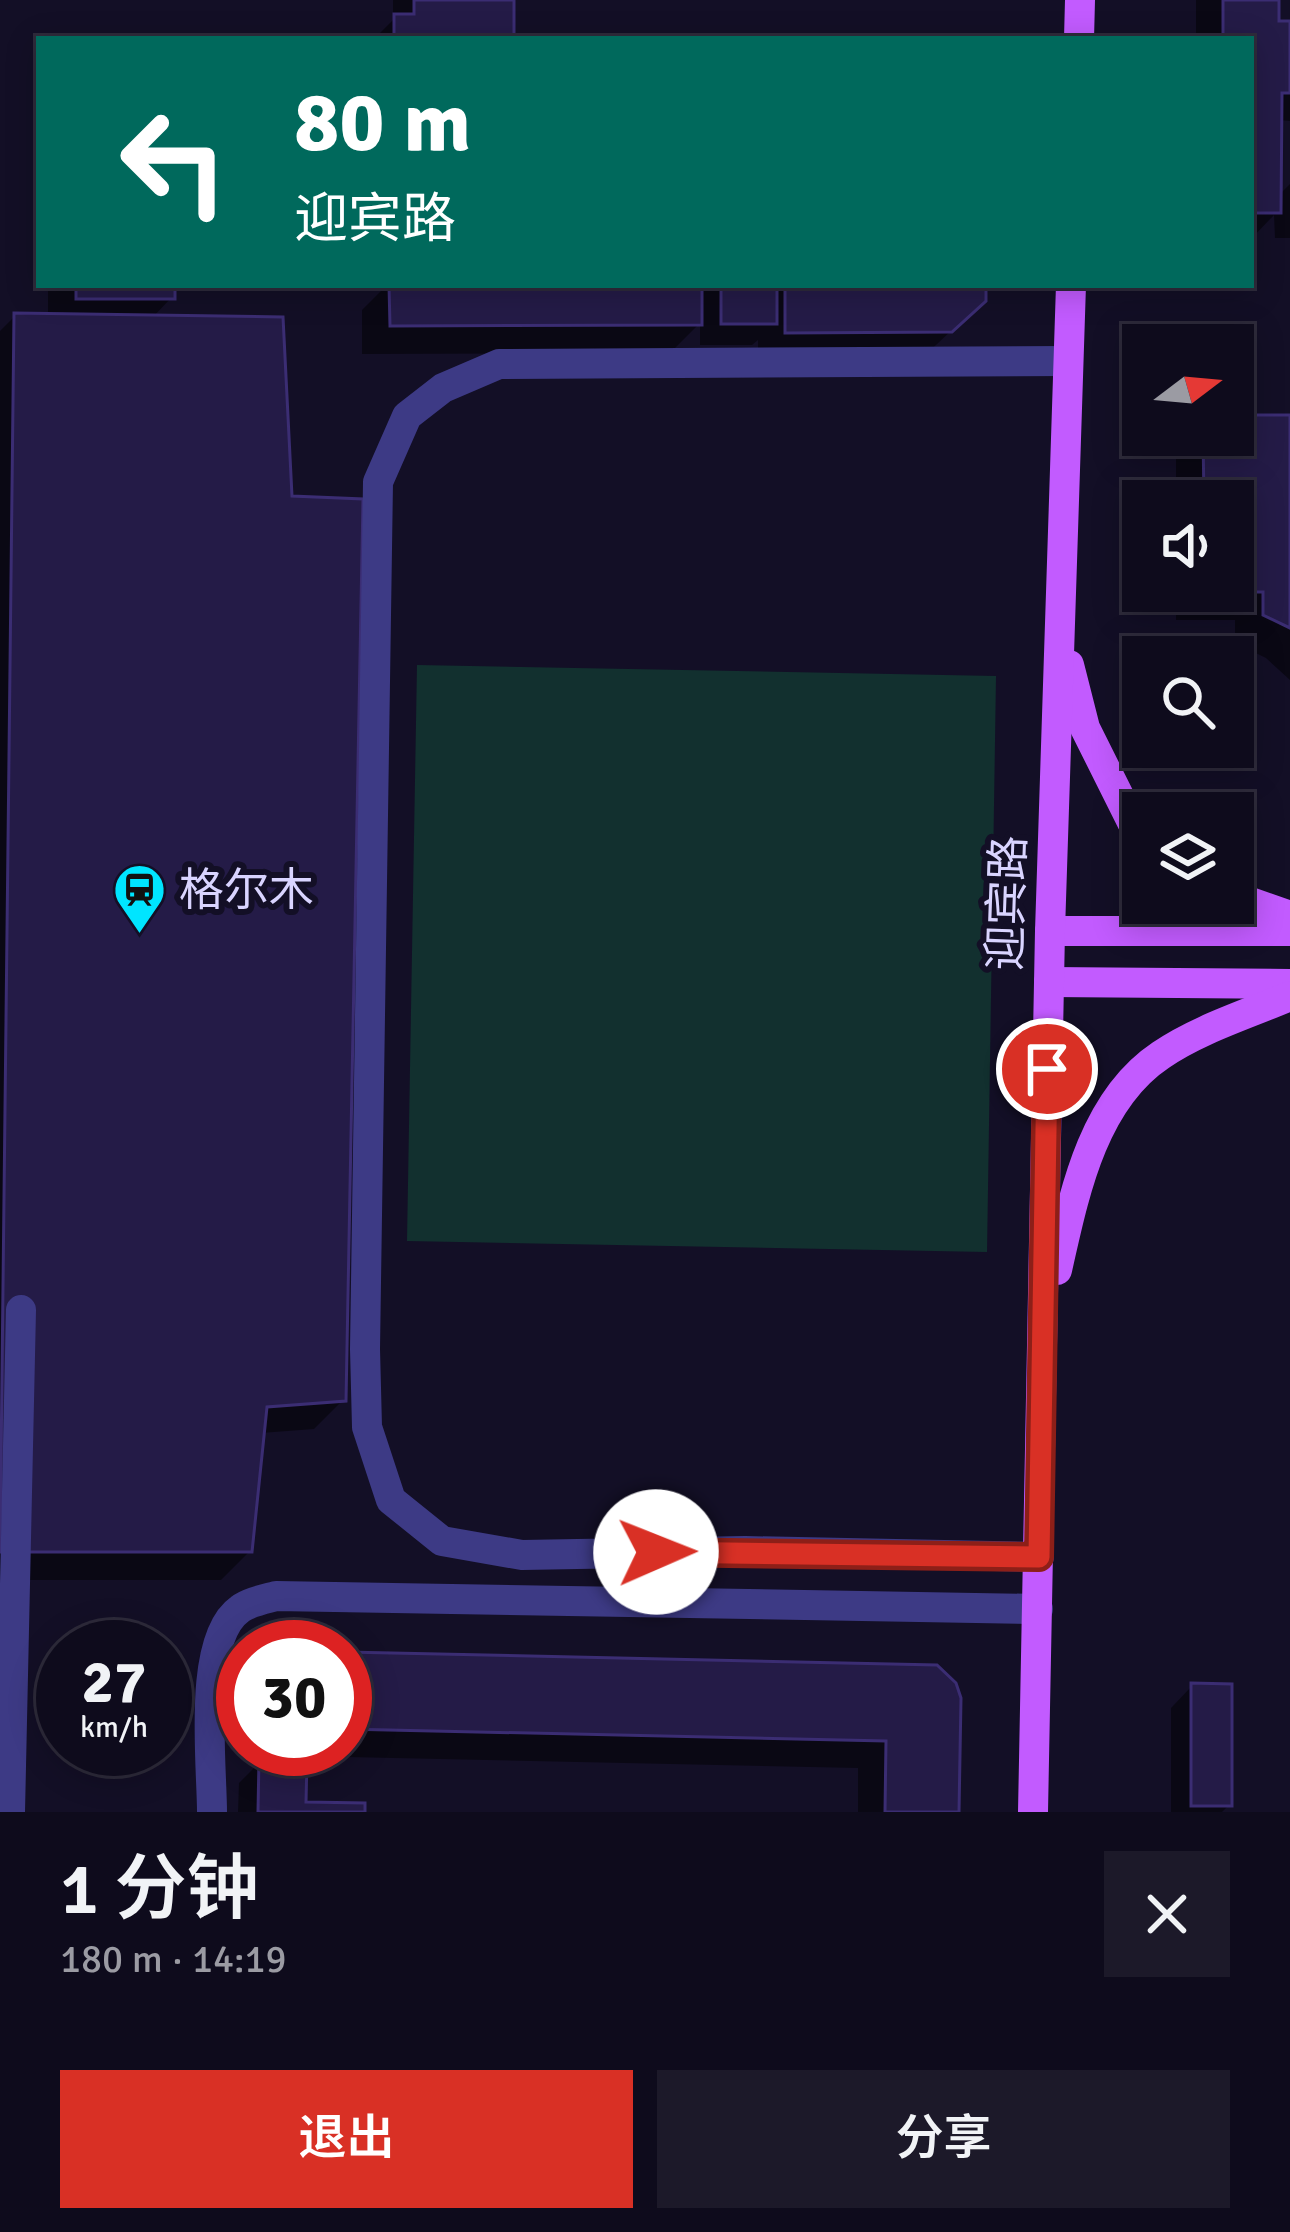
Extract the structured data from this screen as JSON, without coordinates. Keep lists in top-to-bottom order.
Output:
{
  "streets": {
    "main road": ["迎宾路"]
  },
  "places": {
    "station": ["格尔木"]
  },
  "north": "right",
  "page": {
    "turn": ["80 m", "迎宾路"],
    "speed": "27 km/h",
    "limit": "30",
    "heading": ["1 分钟", "180 m · 14:19"],
    "buttons": ["退出", "分享"]
  }
}
